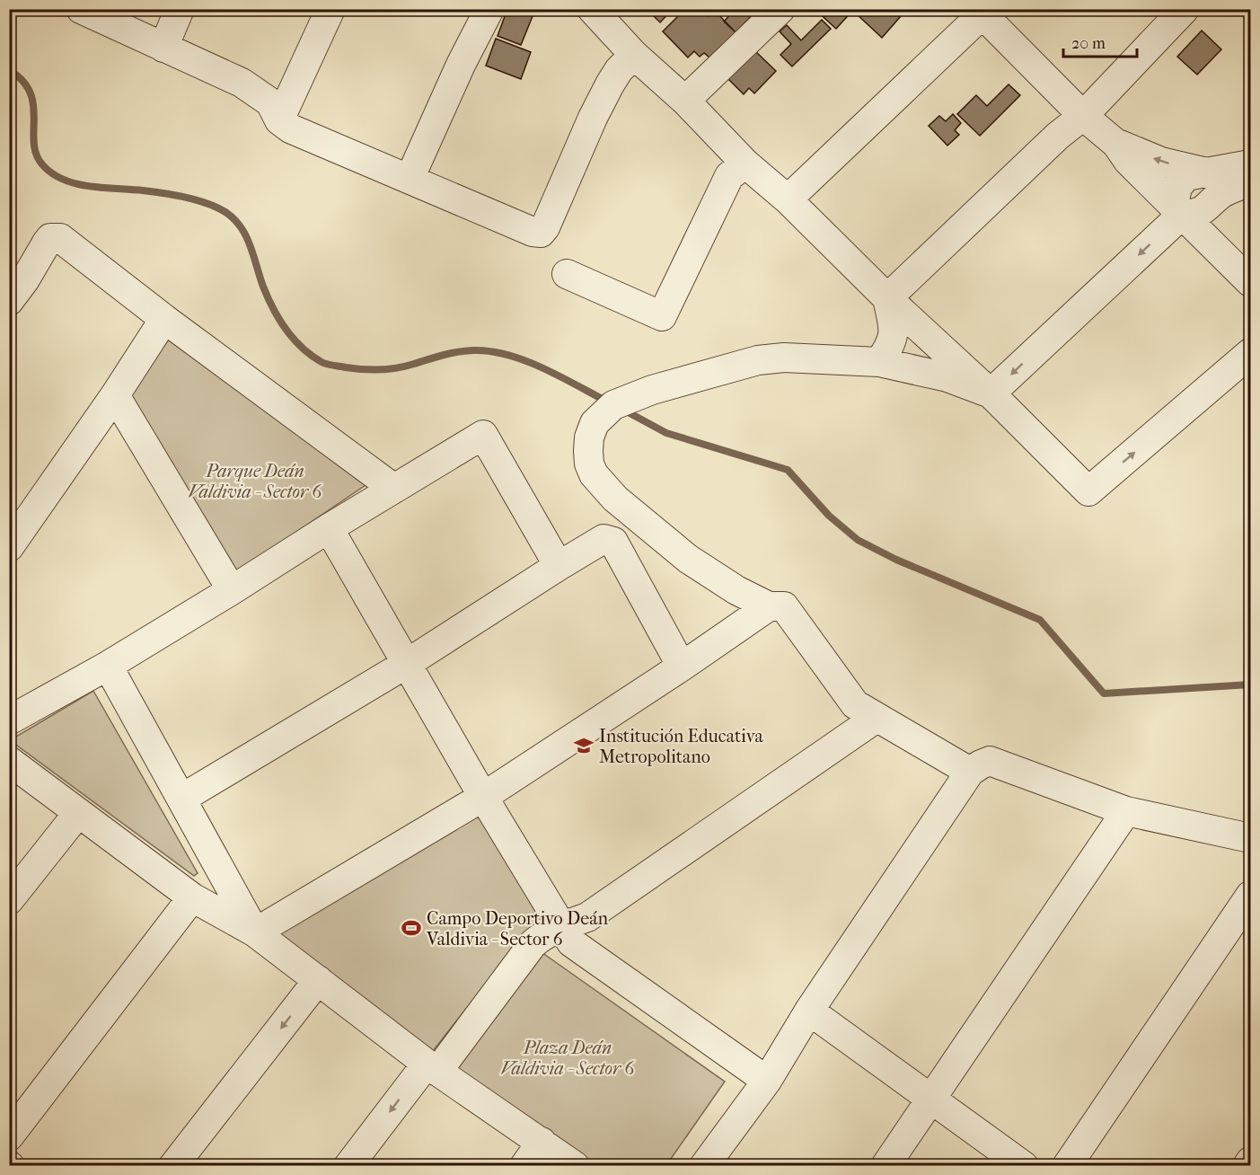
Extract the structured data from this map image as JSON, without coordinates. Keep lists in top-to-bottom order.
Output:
{
  "parks": ["Parque Deán Valdivia - Sector 6", "Plaza Deán Valdivia - Sector 6"],
  "places": {
    "school or university": ["Institución Educativa Metropolitano"],
    "sports": ["Campo Deportivo Deán Valdivia - Sector 6"]
  },
  "scale_bar": "20 m"
}
